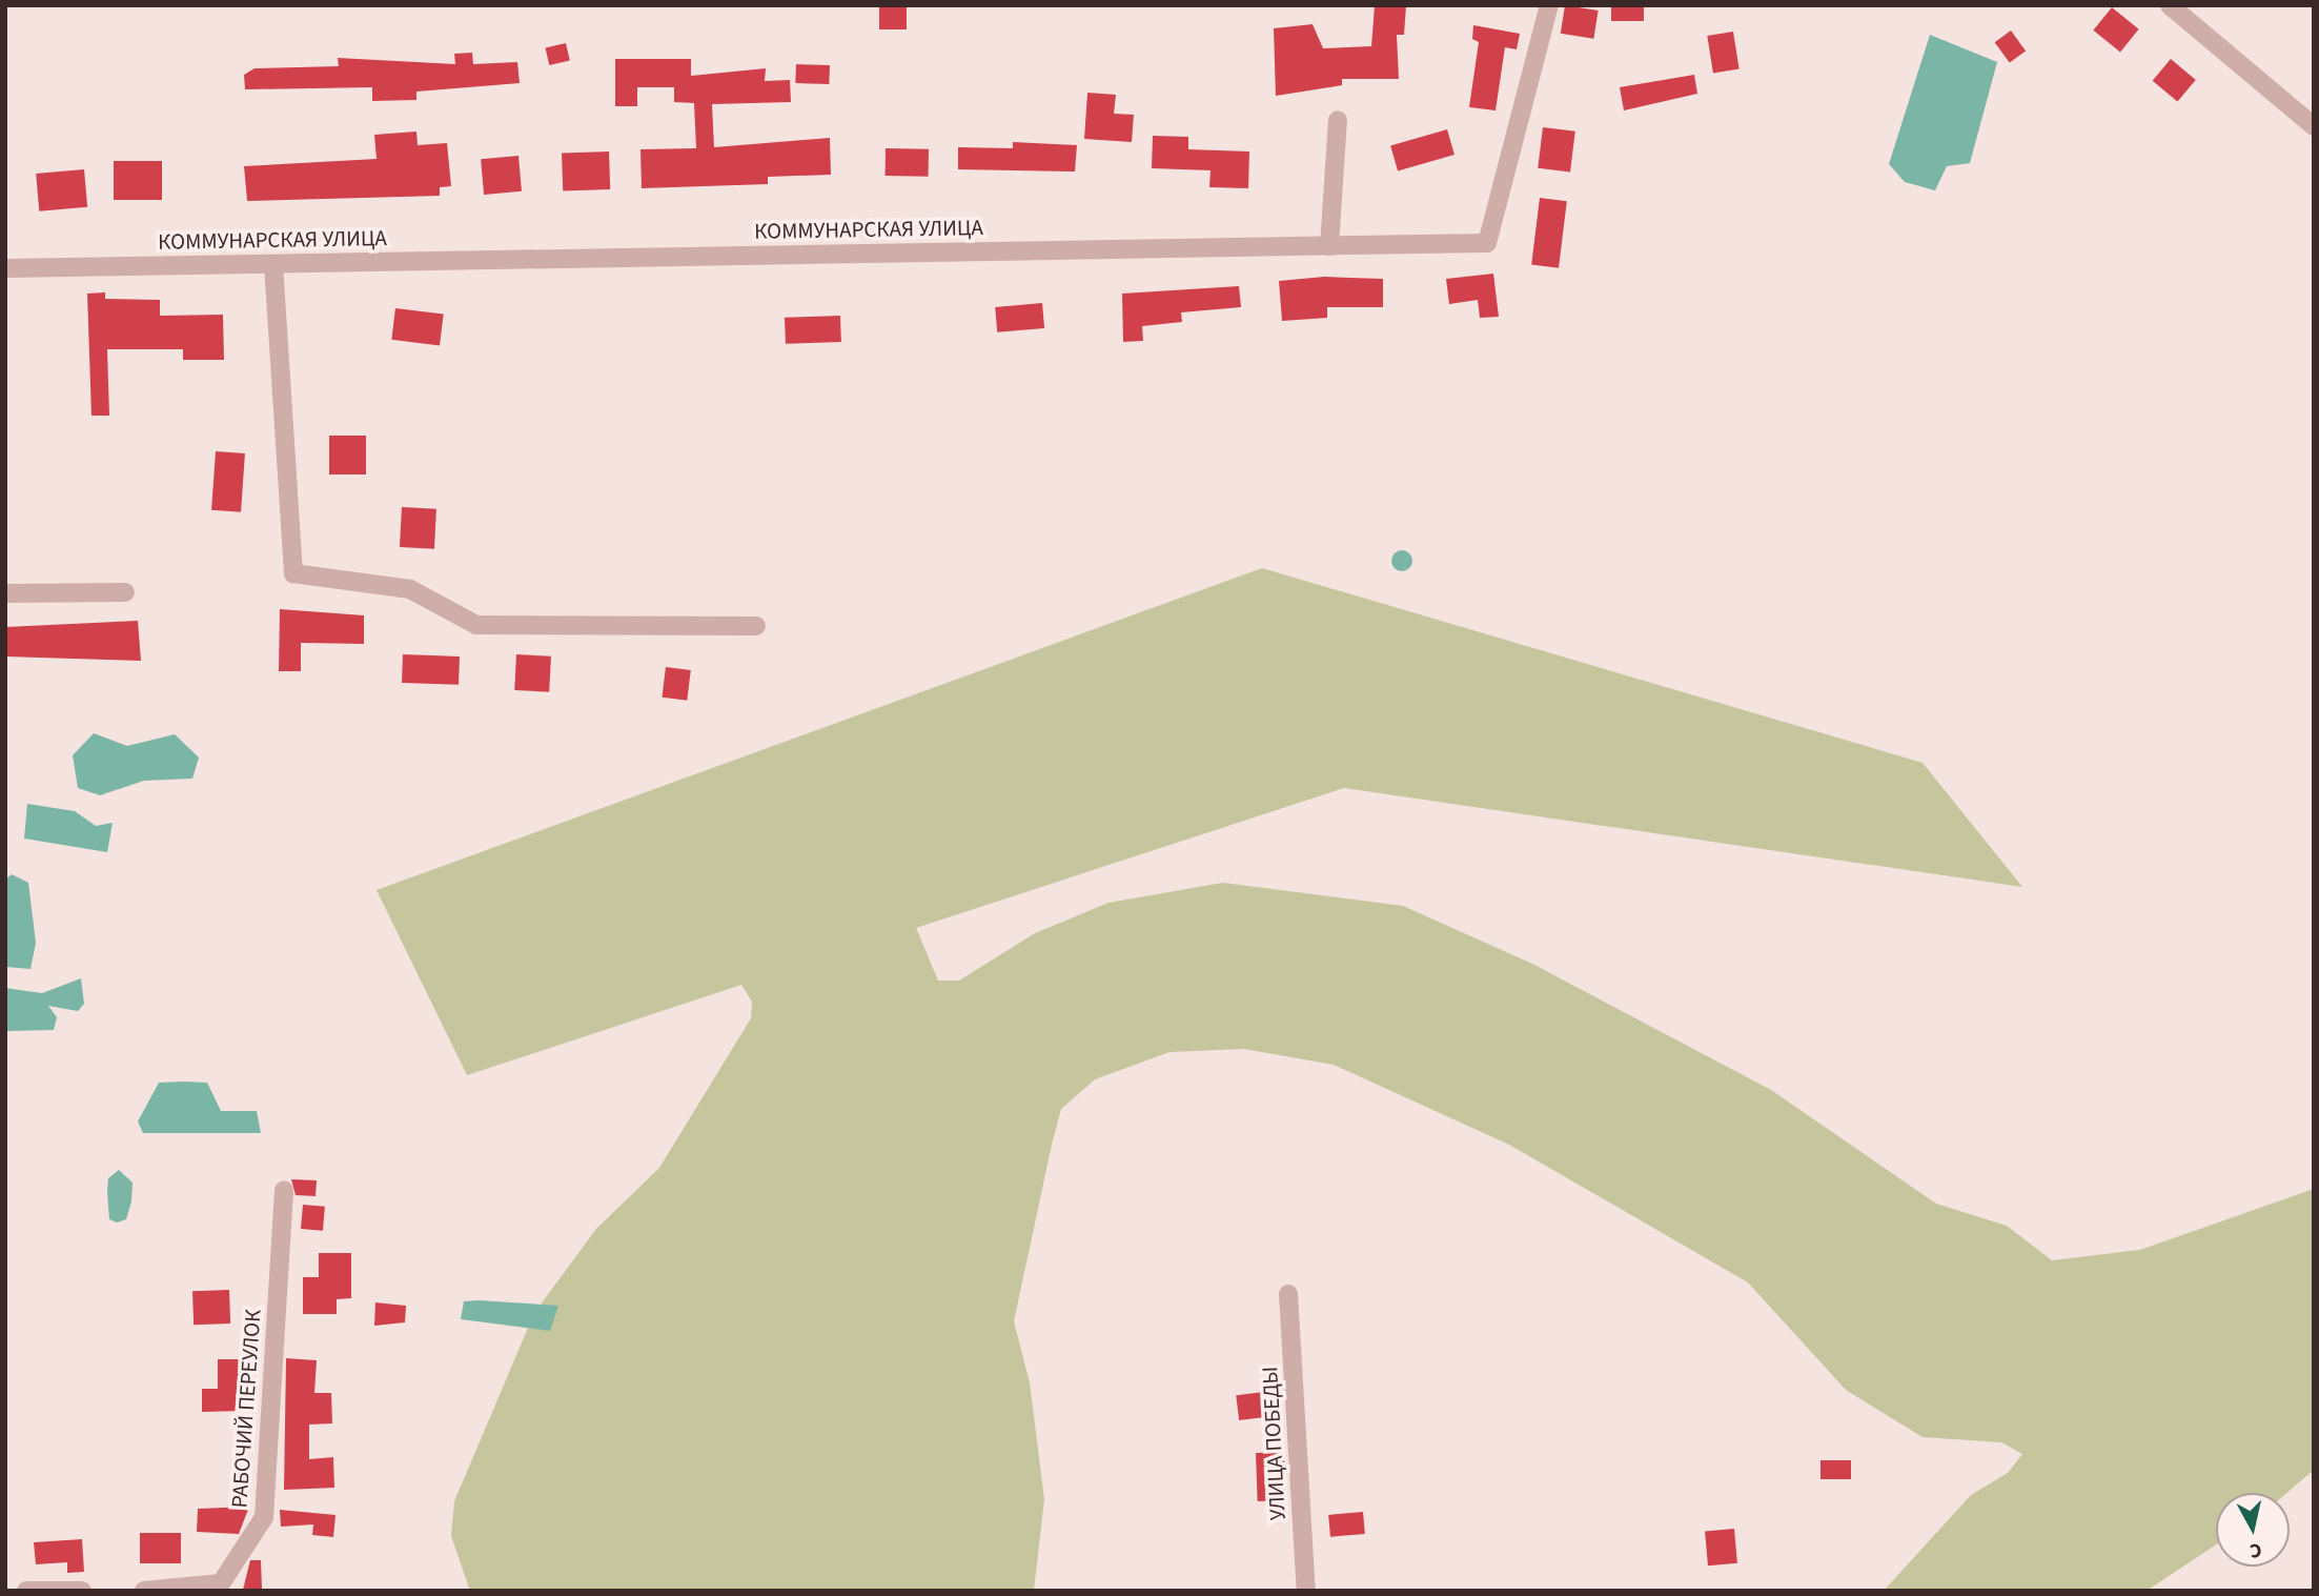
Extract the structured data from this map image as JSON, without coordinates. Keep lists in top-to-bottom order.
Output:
{
  "streets": {
    "street": ["КОММУНАРСКАЯ УЛИЦА", "РАБОЧИЙ ПЕРЕУЛОК", "УЛИЦА ПОБЕДЫ"]
  },
  "north": "bottom"
}
